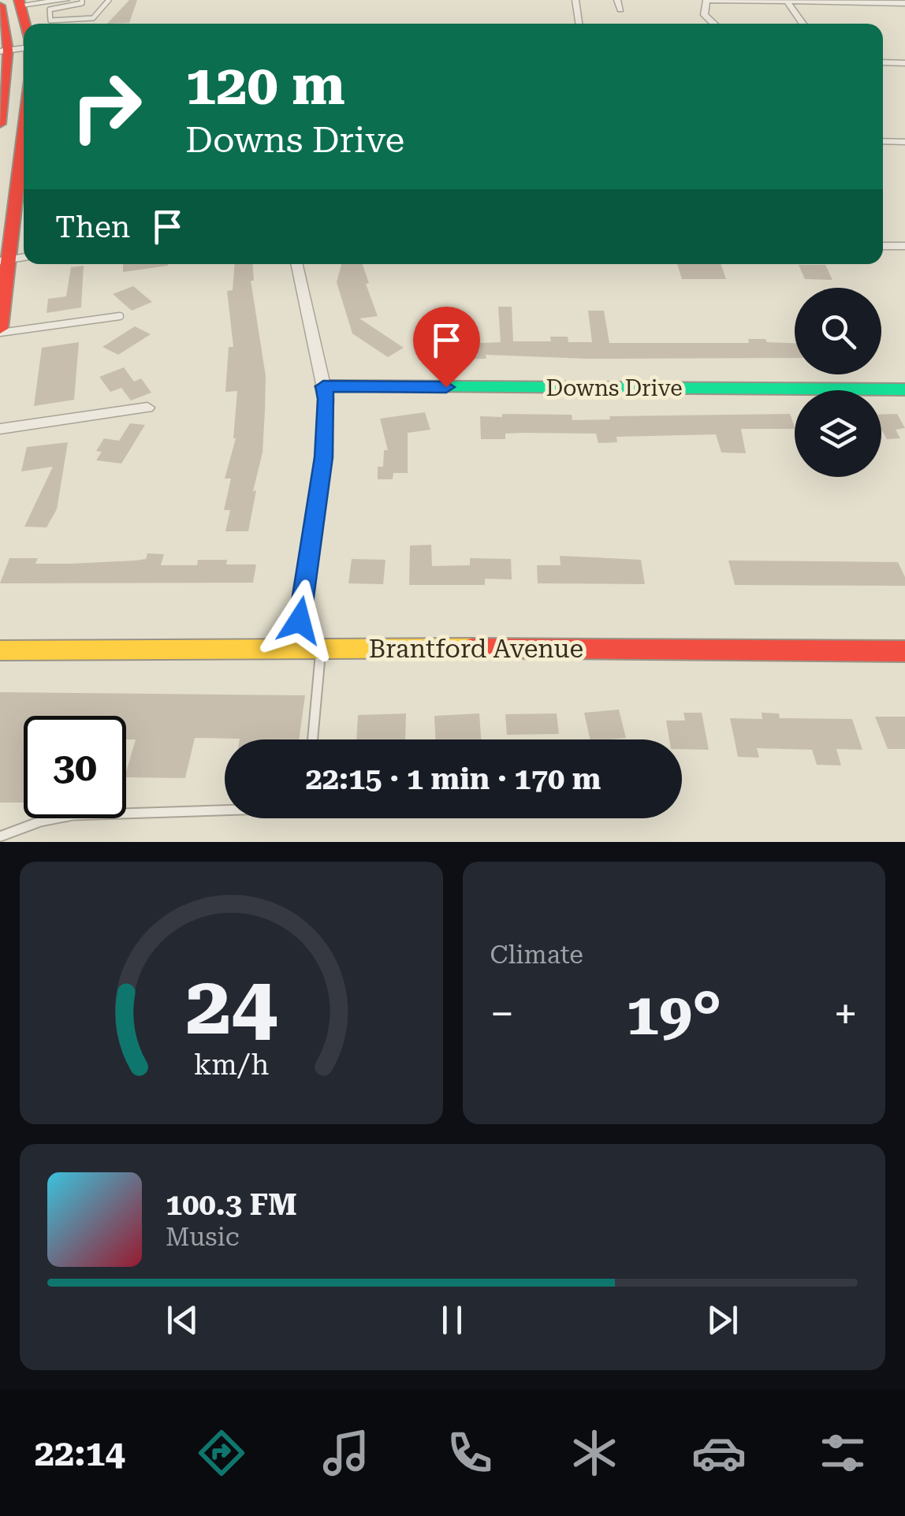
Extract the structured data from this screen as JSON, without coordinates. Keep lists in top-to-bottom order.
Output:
{
  "streets": {
    "main road": ["Downs Drive", "Brantford Avenue"]
  },
  "page": {
    "turn": ["120 m", "Downs Drive"],
    "then": "Then",
    "limit": "30",
    "trip": "22:15 · 1 min · 170 m",
    "tile": "Climate",
    "heat": ["−", "19°", "+"],
    "song": ["100.3 FM", "Music"],
    "tabs": "22:14",
    "gauge": ["24", "km/h"]
  }
}
